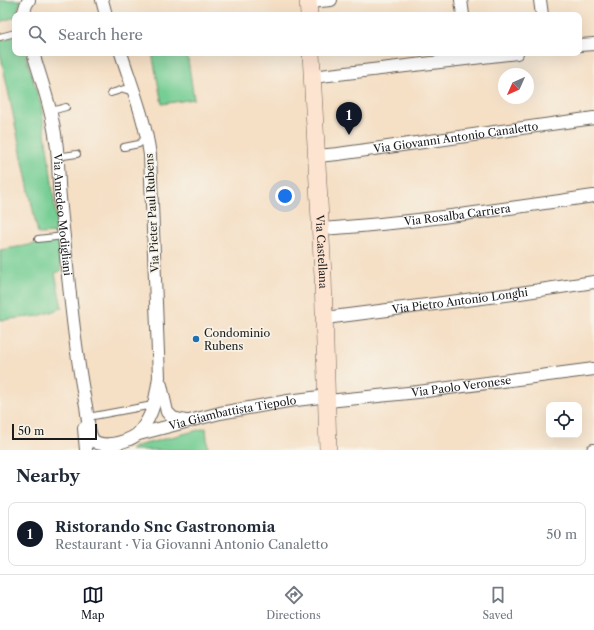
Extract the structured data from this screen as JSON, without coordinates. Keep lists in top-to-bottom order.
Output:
{
  "streets": {
    "street": [
      "Via Giovanni Antonio Canaletto",
      "Via Pieter Paul Rubens",
      "Via Amedeo Modigliani",
      "Via Rosalba Carriera",
      "Via Castellana",
      "Via Pietro Antonio Longhi",
      "Via Paolo Veronese",
      "Via Giambattista Tiepolo"
    ]
  },
  "crossings": [
    ["Via Giovanni Antonio Canaletto", "Via Castellana"],
    ["Via Pieter Paul Rubens", "Via Giambattista Tiepolo"],
    ["Via Amedeo Modigliani", "Via Giambattista Tiepolo"],
    ["Via Rosalba Carriera", "Via Castellana"],
    ["Via Castellana", "Via Pietro Antonio Longhi"],
    ["Via Castellana", "Via Paolo Veronese"],
    ["Via Castellana", "Via Giambattista Tiepolo"],
    ["Via Paolo Veronese", "Via Giambattista Tiepolo"]
  ],
  "places": ["Condominio Rubens"],
  "scale_bar": "50 m",
  "north": "bottom left",
  "page": {
    "search": "Search here",
    "pins": "1",
    "scale": "50 m",
    "heading": "Nearby",
    "list": [
      {
        "mark": "1",
        "name": "Ristorando Snc Gastronomia",
        "note": "Restaurant · Via Giovanni Antonio Canaletto",
        "value": "50 m"
      }
    ],
    "nav": ["Map", "Directions", "Saved"]
  }
}
